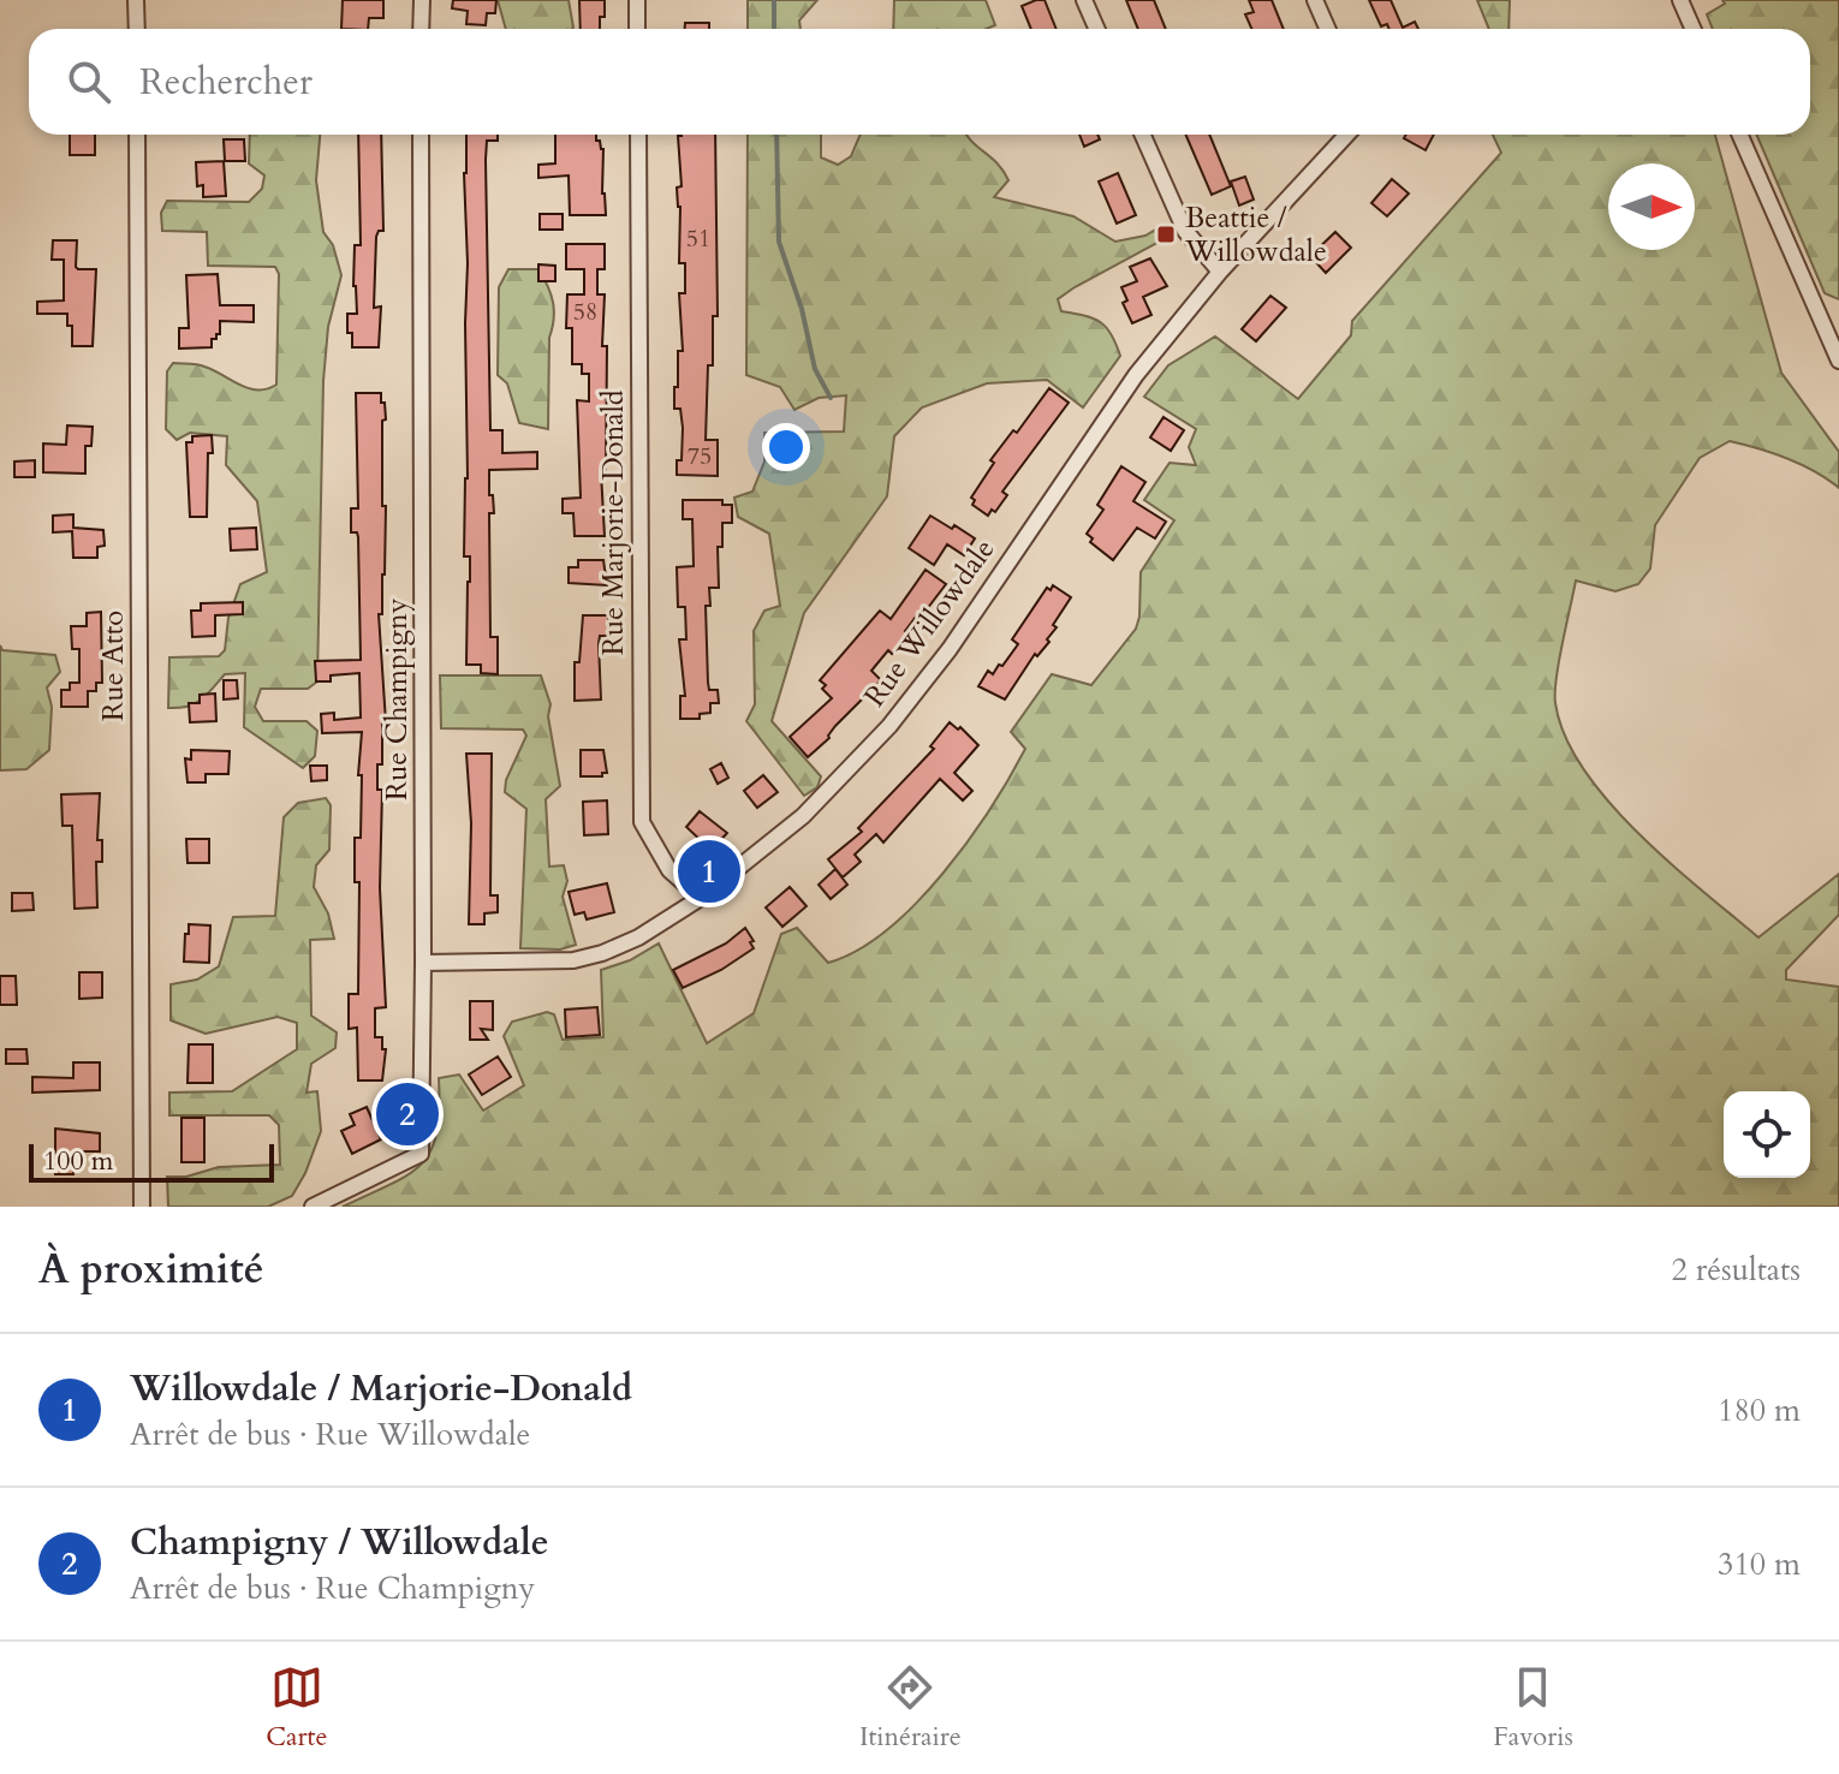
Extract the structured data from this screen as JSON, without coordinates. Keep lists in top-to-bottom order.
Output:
{
  "streets": {
    "street": [
      "Rue Marjorie-Donald",
      "Rue Willowdale",
      "Rue Atto",
      "Rue Champigny"
    ]
  },
  "crossings": [
    ["Rue Marjorie-Donald", "Rue Willowdale"],
    ["Rue Willowdale", "Rue Champigny"]
  ],
  "places": {
    "transit": ["Beattie / Willowdale"]
  },
  "house_numbers": ["51", "58", "75"],
  "scale_bar": "100 m",
  "north": "right",
  "page": {
    "search": "Rechercher",
    "pins": ["1", "2"],
    "scale": "100 m",
    "heading": ["À proximité", "2 résultats"],
    "list": [
      {
        "mark": "1",
        "name": "Willowdale / Marjorie-Donald",
        "note": "Arrêt de bus · Rue Willowdale",
        "value": "180 m"
      },
      {
        "mark": "2",
        "name": "Champigny / Willowdale",
        "note": "Arrêt de bus · Rue Champigny",
        "value": "310 m"
      }
    ],
    "nav": ["Carte", "Itinéraire", "Favoris"]
  }
}
